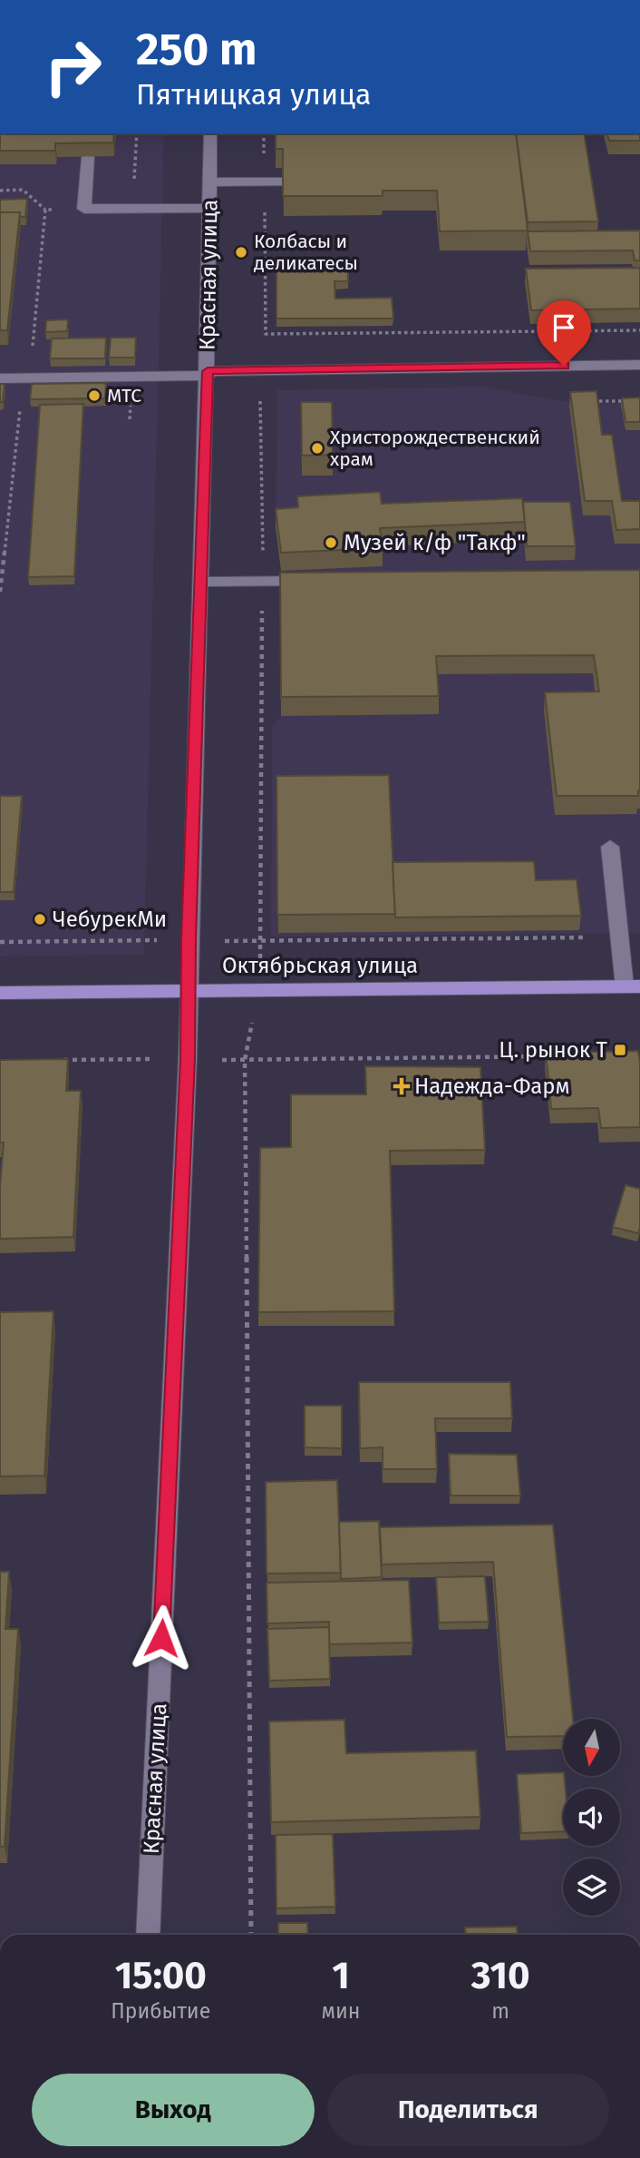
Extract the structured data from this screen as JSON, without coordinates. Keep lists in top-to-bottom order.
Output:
{
  "streets": {
    "main road": ["Октябрьская улица"],
    "street": ["Красная улица"]
  },
  "crossings": [
    ["Красная улица", "Октябрьская улица"]
  ],
  "places": {
    "other": [
      "Колбасы и деликатесы",
      "МТС",
      "Христорождественский храм",
      "Музей к/ф \"Такф\"",
      "ЧебурекМи"
    ],
    "transit": ["Ц. рынок Т"],
    "health": ["Надежда-Фарм"]
  },
  "north": "bottom",
  "page": {
    "turn": ["250 m", "Пятницкая улица"],
    "eta": [
      "15:00",
      "Прибытие",
      "1",
      "мин",
      "310",
      "m"
    ],
    "buttons": ["Выход", "Поделиться"]
  }
}
